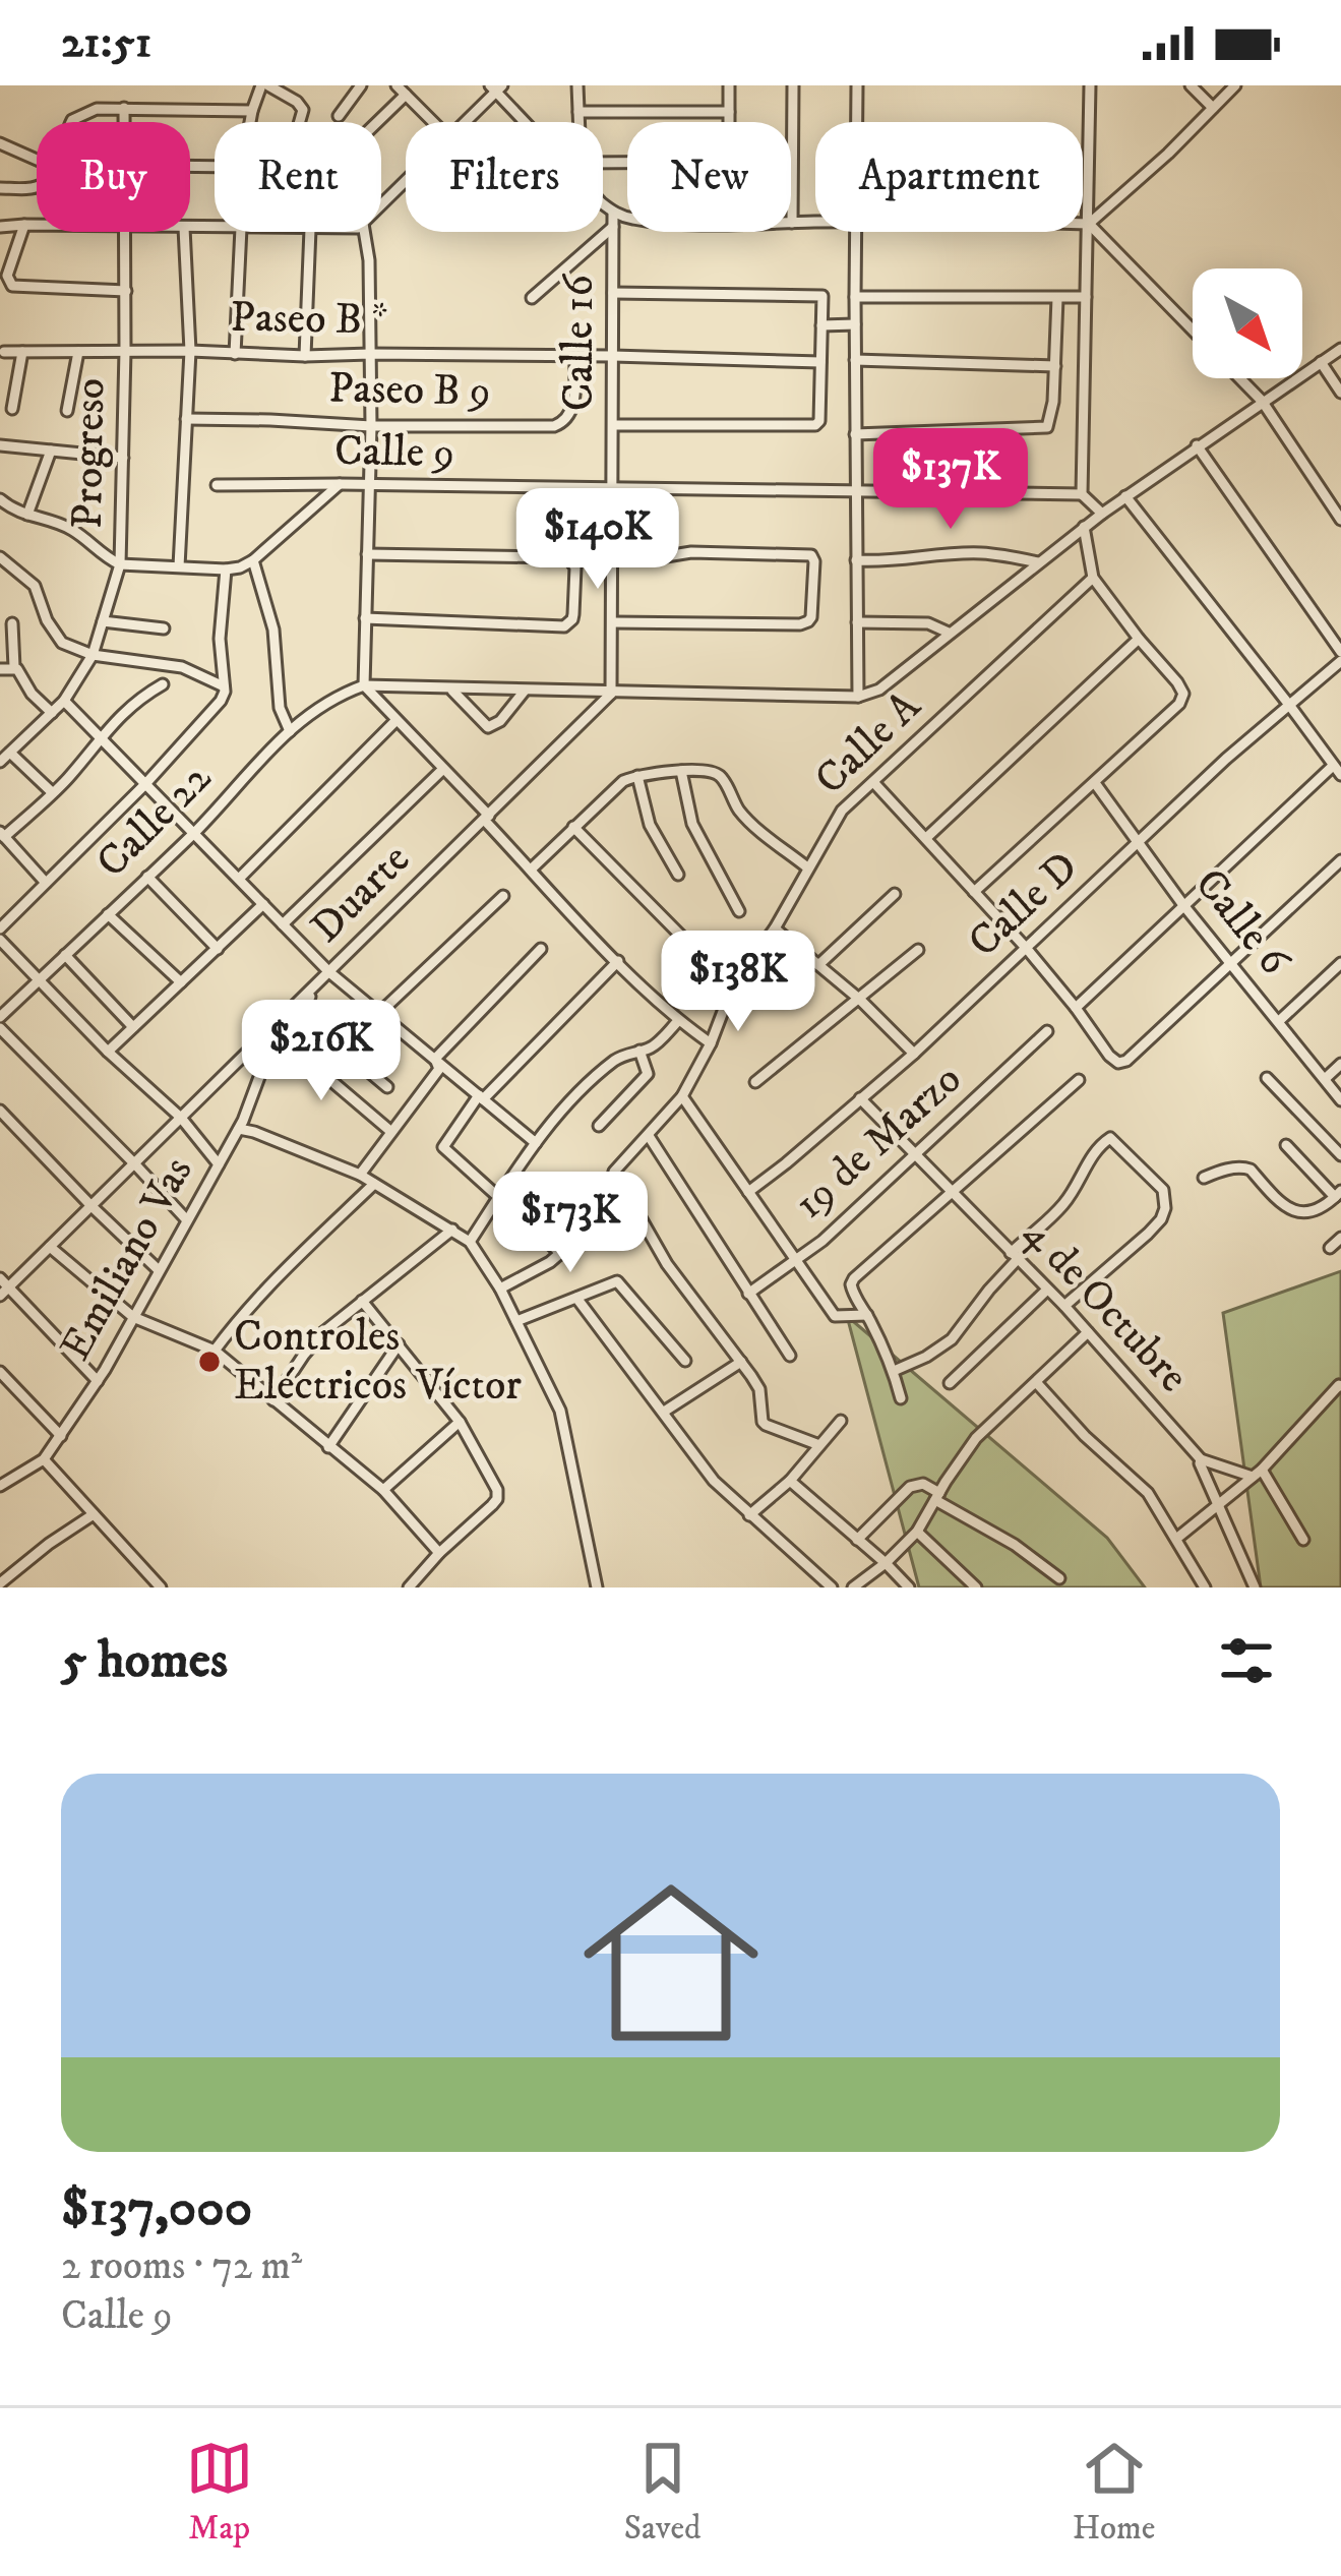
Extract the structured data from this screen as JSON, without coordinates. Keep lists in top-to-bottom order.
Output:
{
  "streets": {
    "street": [
      "Paseo B *",
      "Calle 16",
      "Paseo B 9",
      "Calle 9",
      "Progreso",
      "Calle A",
      "Calle 22",
      "Duarte",
      "Calle D",
      "Calle 6",
      "19 de Marzo",
      "Emiliano Vas",
      "4 de Octubre"
    ]
  },
  "crossings": [
    ["Paseo B *", "Calle 16"],
    ["Paseo B *", "Paseo B 9"],
    ["Paseo B *", "Progreso"],
    ["Calle 16", "Calle 9"],
    ["Calle 16", "Duarte"],
    ["Duarte", "Emiliano Vas"],
    ["Calle D", "Calle 6"],
    ["Calle D", "4 de Octubre"],
    ["19 de Marzo", "4 de Octubre"]
  ],
  "places": ["Controles Eléctricos Víctor"],
  "north": "bottom right",
  "page": {
    "status": "21:51",
    "chip": [
      "Buy",
      "Rent",
      "Filters",
      "New",
      "Apartment"
    ],
    "price": [
      "$137K",
      "$140K",
      "$138K",
      "$216K",
      "$173K"
    ],
    "heading": "5 homes",
    "list": [
      {
        "name": "$137,000",
        "note": "2 rooms · 72 m² · Calle 9"
      }
    ],
    "tabs": ["Map", "Saved", "Home"]
  }
}
